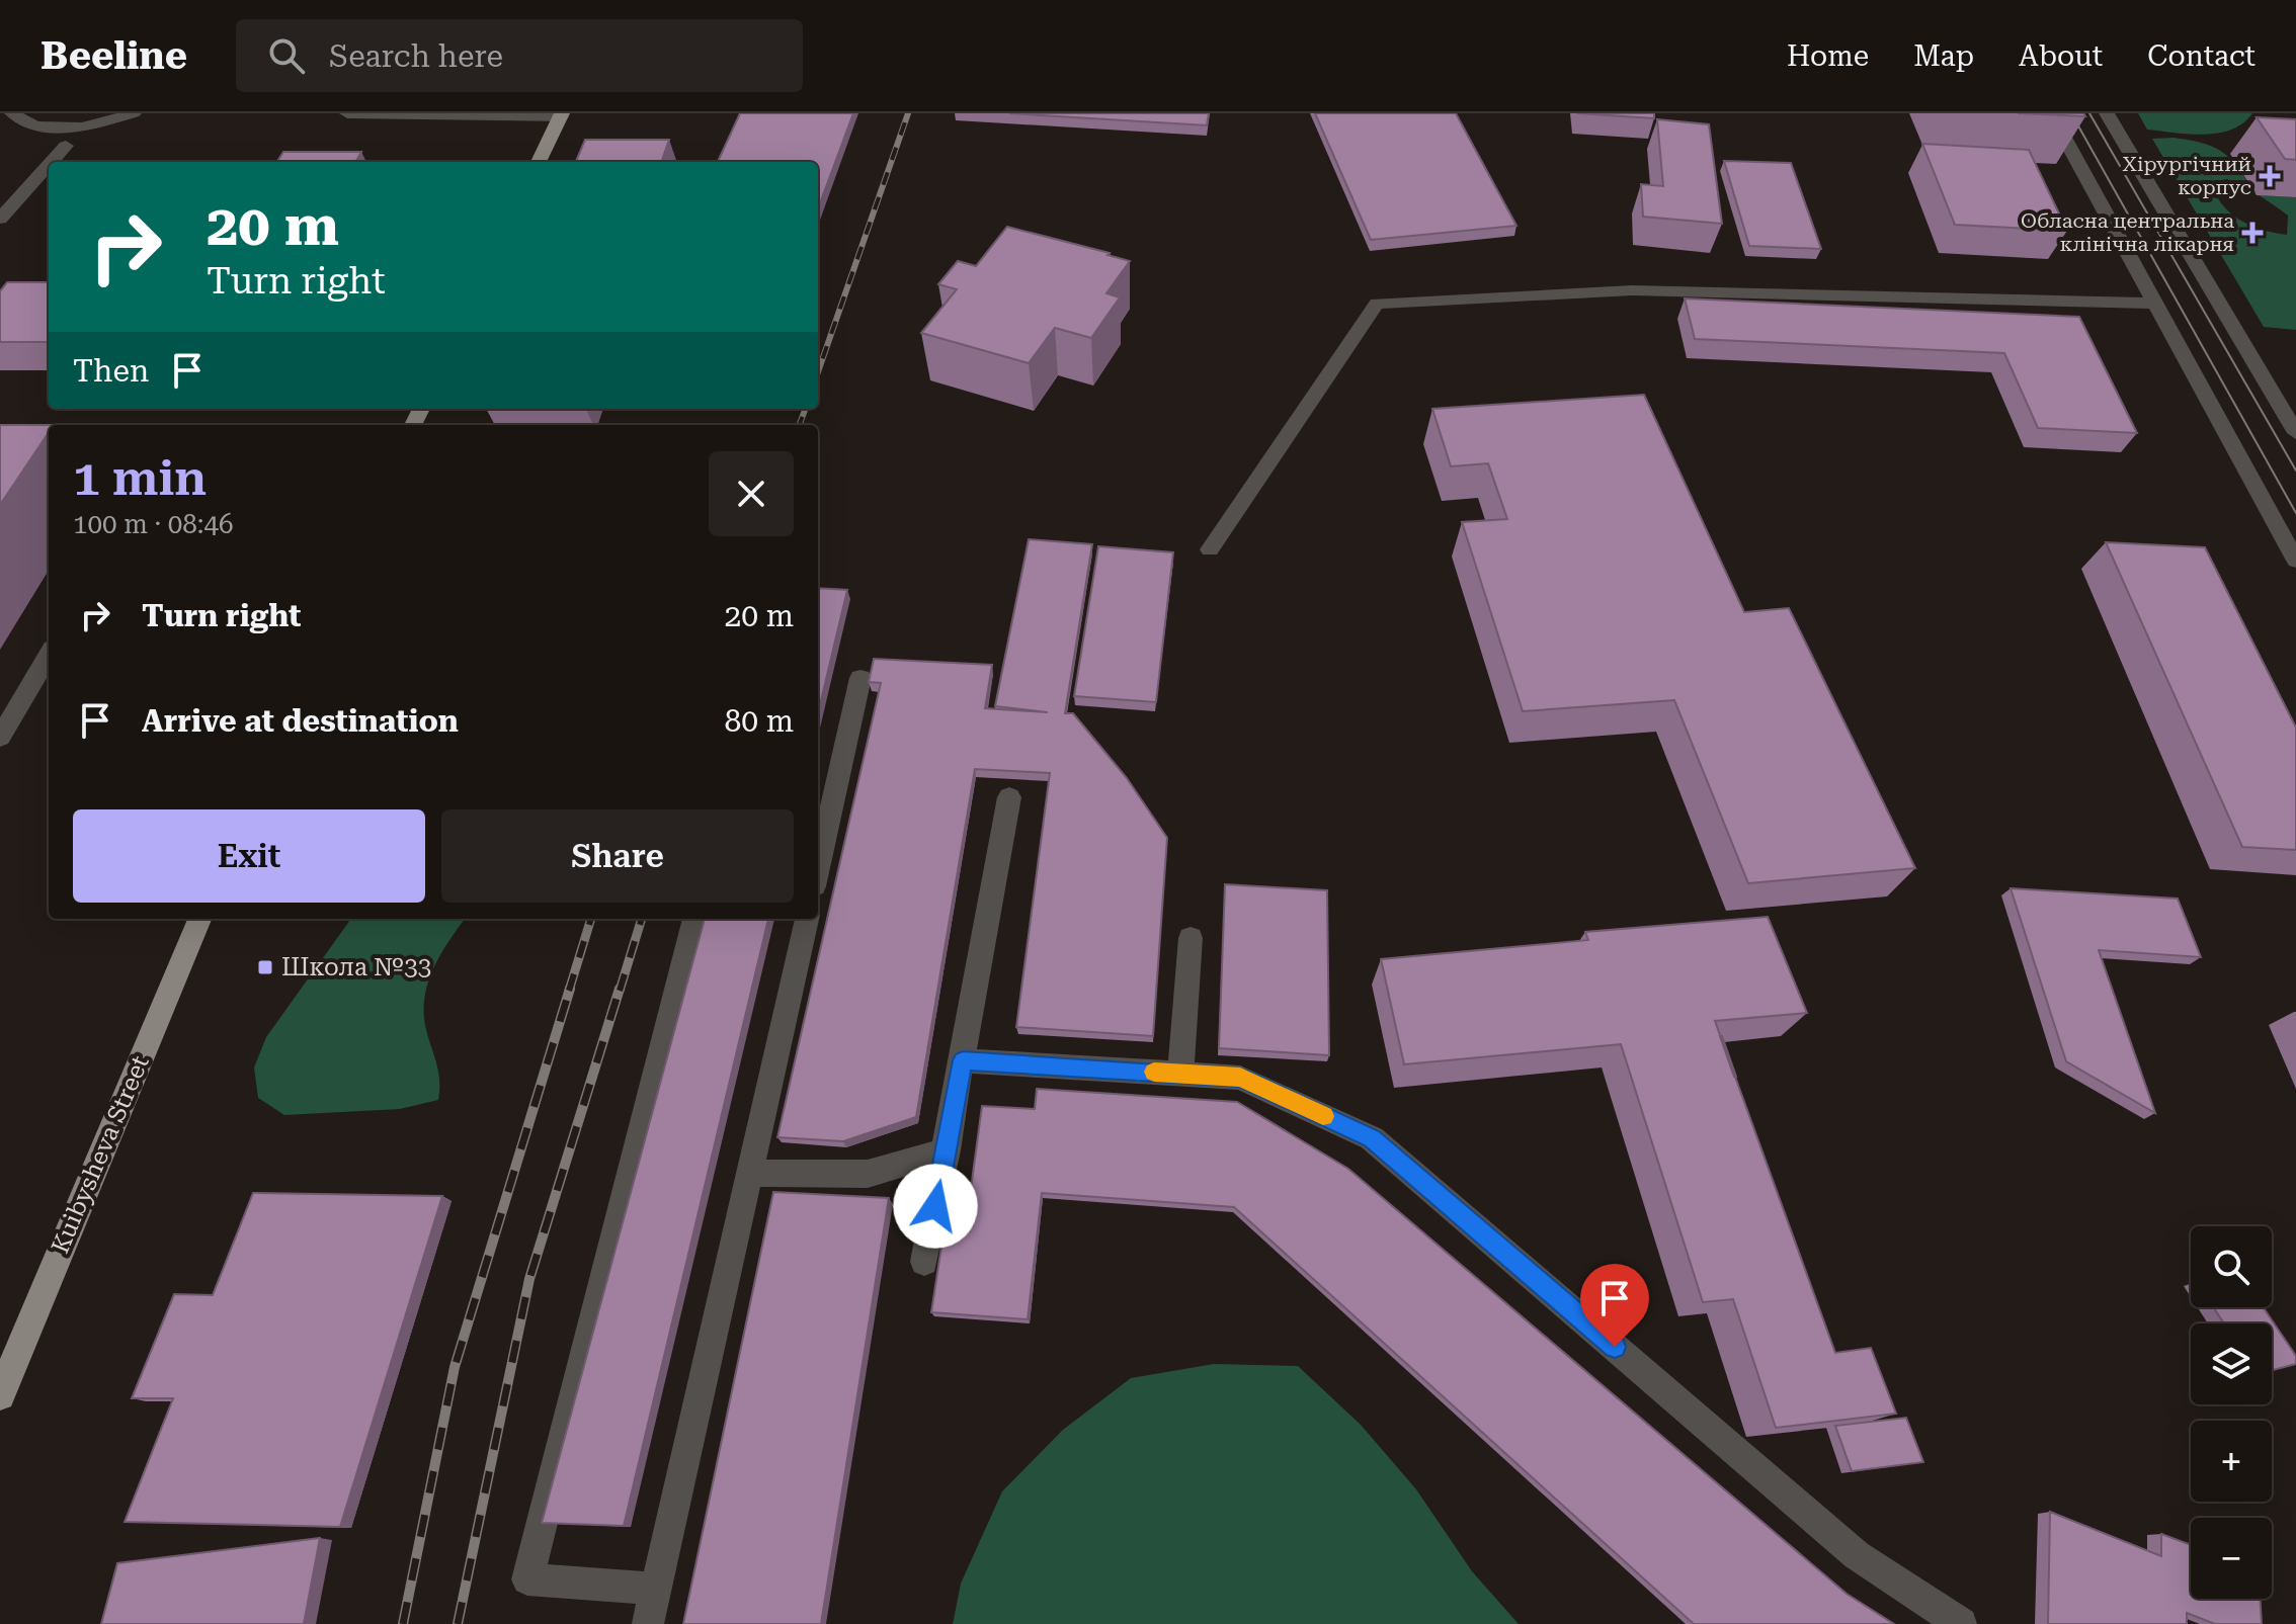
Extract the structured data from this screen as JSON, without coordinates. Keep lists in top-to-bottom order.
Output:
{
  "streets": {
    "main road": ["Kuibysheva Street"]
  },
  "places": {
    "health": ["Хірургічний корпус", "Обласна центральна клінічна лікарня"],
    "transit": ["Школа №33"]
  },
  "page": {
    "header": "Beeline",
    "search": "Search here",
    "nav": [
      "Home",
      "Map",
      "About",
      "Contact"
    ],
    "turn": ["20 m", "Turn right"],
    "then": "Then",
    "heading": ["1 min", "100 m · 08:46"],
    "list": [
      {
        "name": "Turn right",
        "value": "20 m"
      },
      {
        "name": "Arrive at destination",
        "value": "80 m"
      }
    ],
    "buttons": ["Exit", "Share"],
    "map_buttons": ["+", "−"]
  }
}
